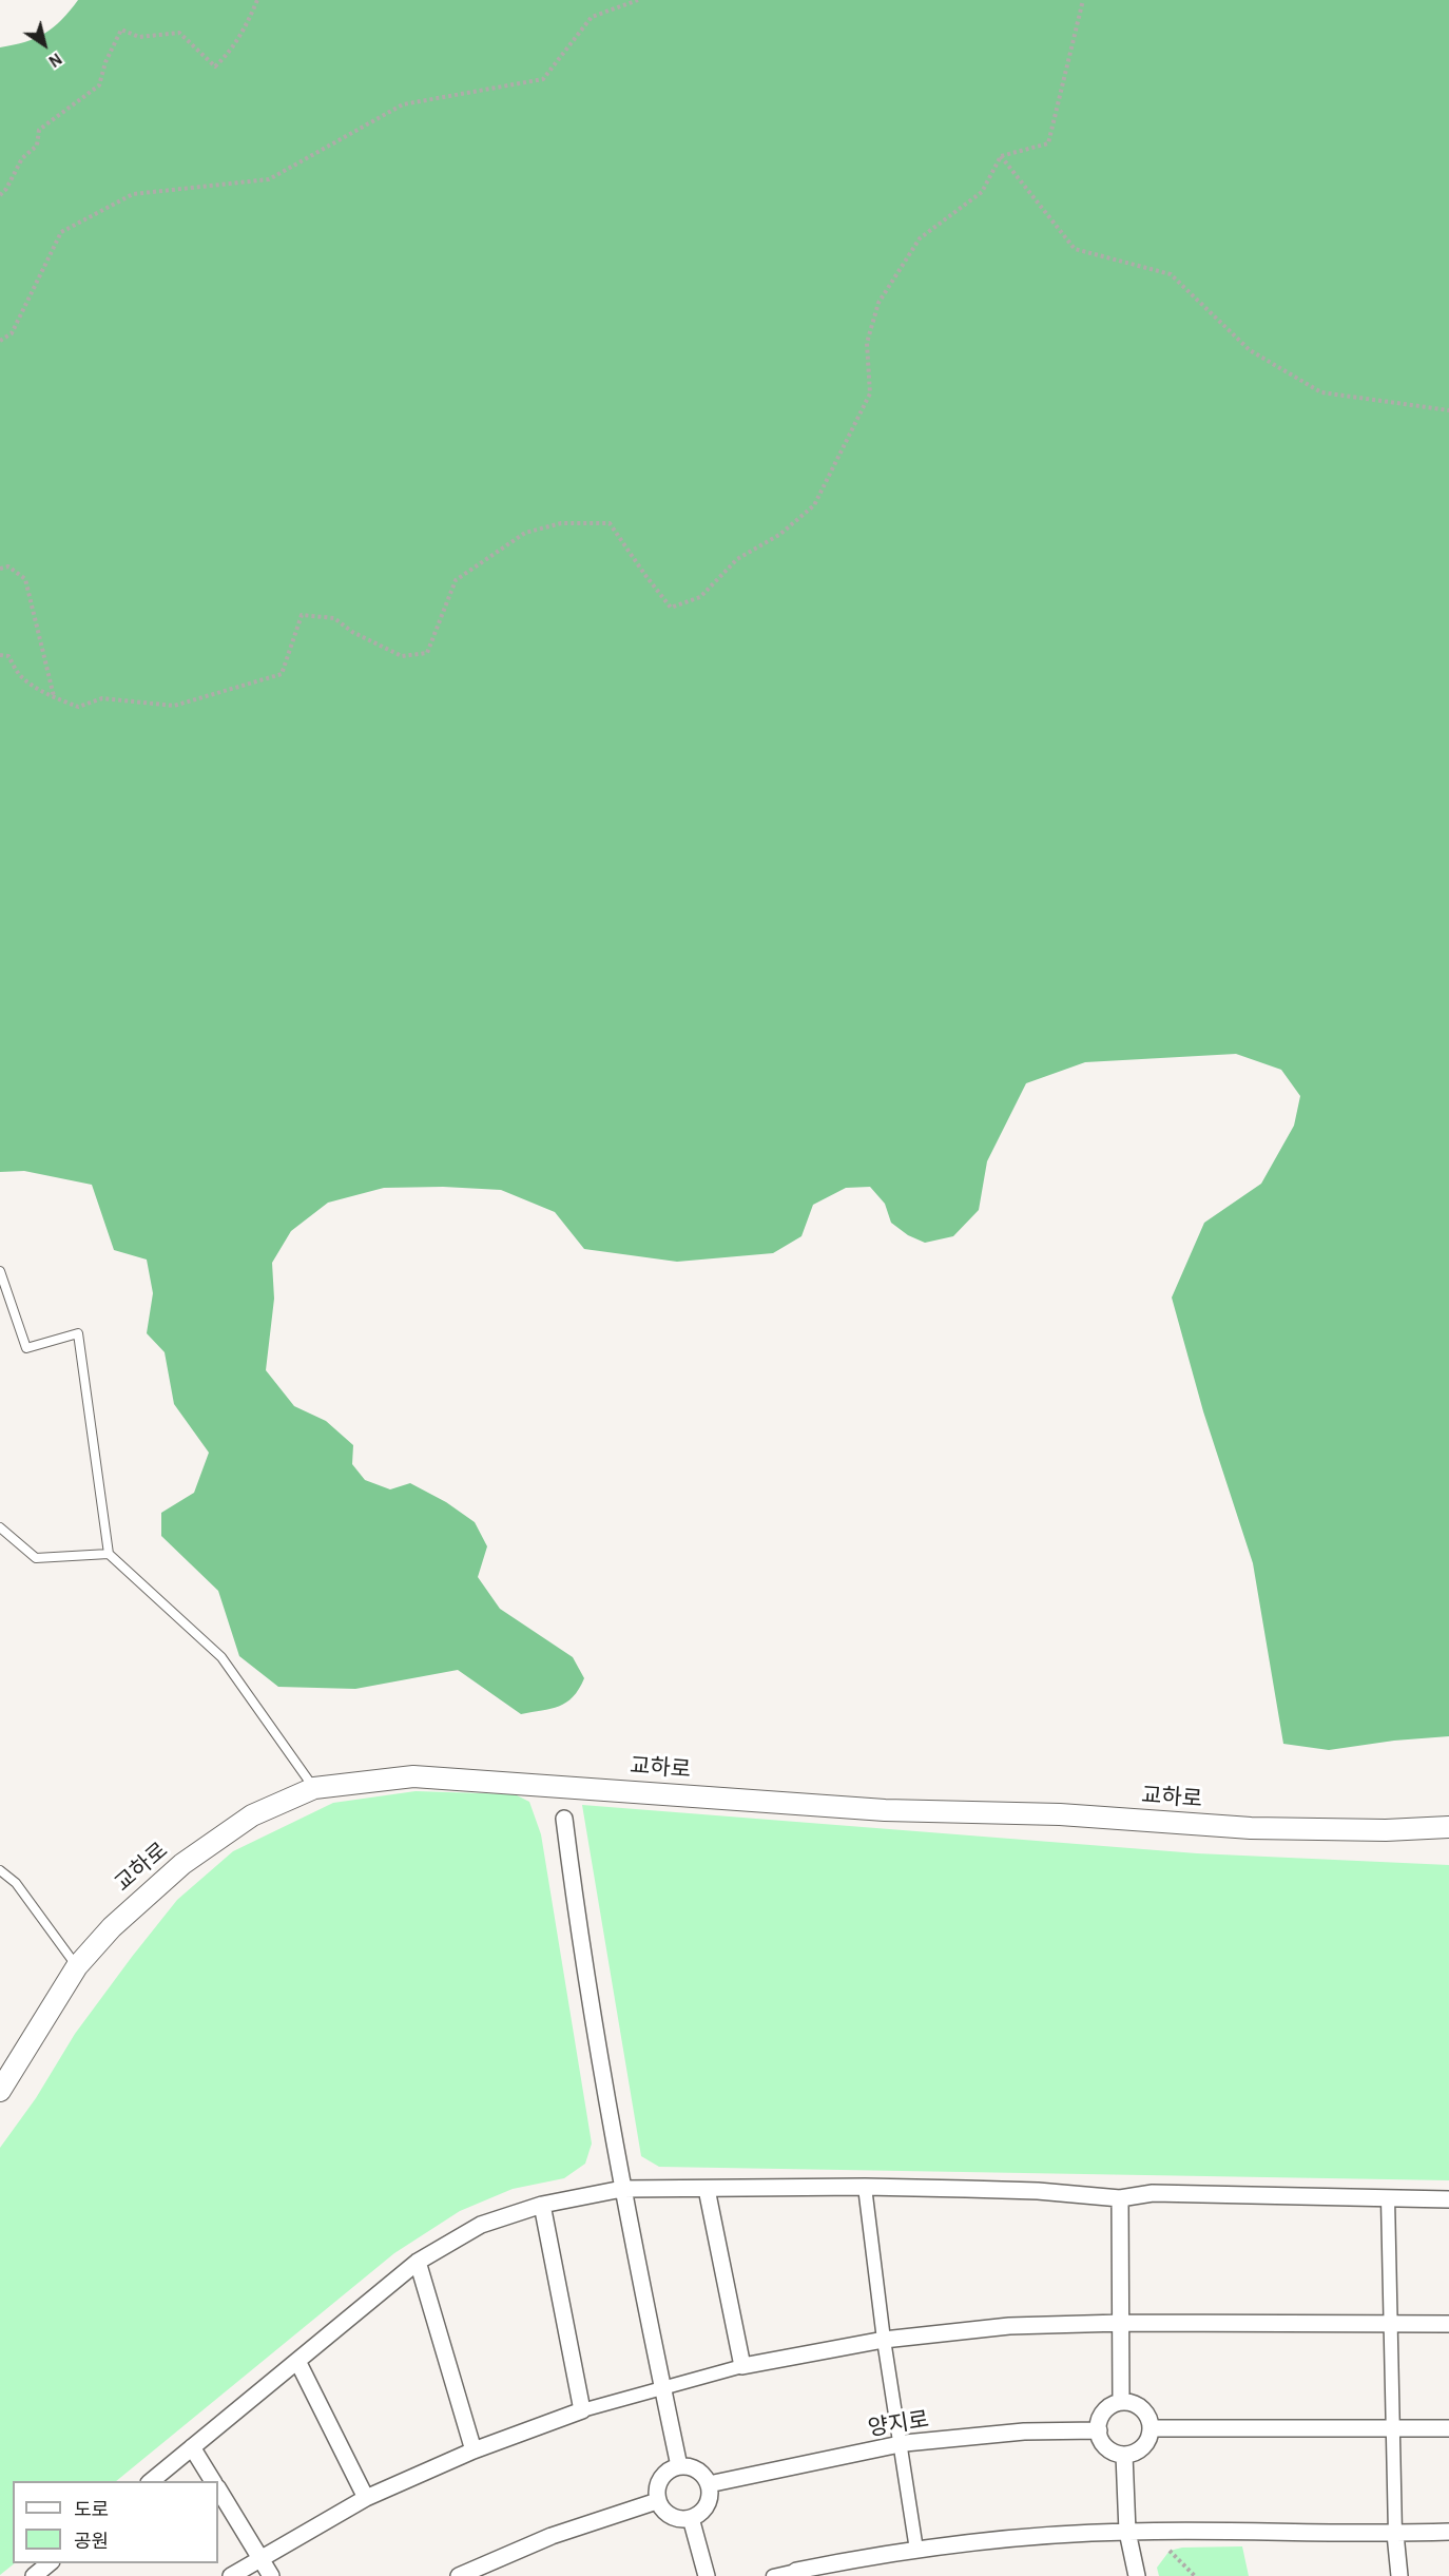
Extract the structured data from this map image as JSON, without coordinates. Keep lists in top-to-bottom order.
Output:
{
  "streets": {
    "street": ["교하로", "양지로"]
  },
  "legend": ["도로", "공원"],
  "north": "bottom right"
}
